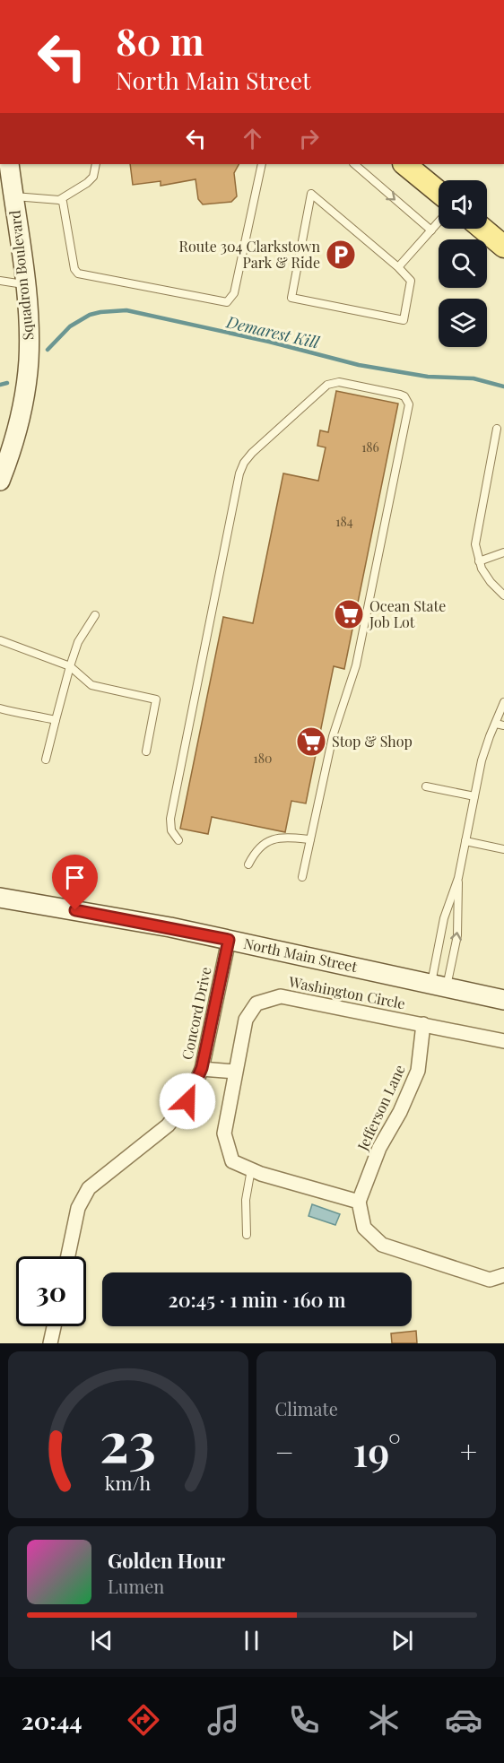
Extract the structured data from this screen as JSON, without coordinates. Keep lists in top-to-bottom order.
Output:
{
  "streets": {
    "street": [
      "Squadron Boulevard",
      "North Main Street",
      "Washington Circle",
      "Concord Drive",
      "Jefferson Lane"
    ]
  },
  "crossings": [
    ["North Main Street", "Concord Drive"],
    ["Washington Circle", "Jefferson Lane"]
  ],
  "water": ["Demarest Kill"],
  "places": {
    "parking": ["Route 304 Clarkstown Park & Ride"],
    "supermarket": ["Ocean State Job Lot", "Stop & Shop"]
  },
  "house_numbers": ["186", "184", "180"],
  "page": {
    "turn": ["80 m", "North Main Street"],
    "limit": "30",
    "trip": "20:45 · 1 min · 160 m",
    "tile": "Climate",
    "heat": ["−", "19°", "+"],
    "song": ["Golden Hour", "Lumen"],
    "tabs": "20:44",
    "gauge": ["23", "km/h"]
  }
}
